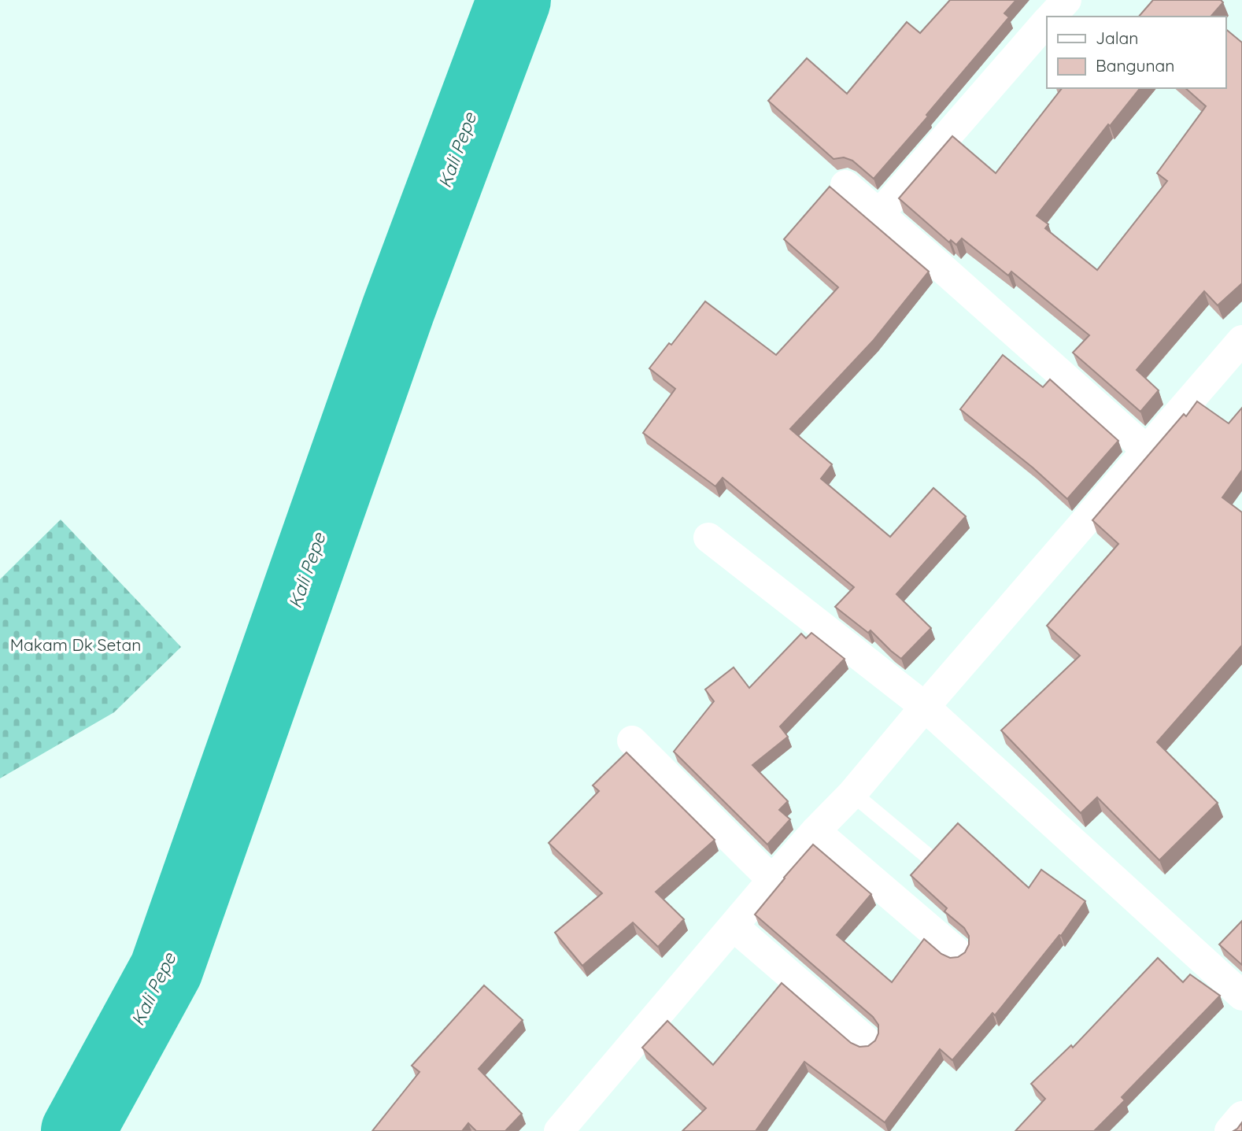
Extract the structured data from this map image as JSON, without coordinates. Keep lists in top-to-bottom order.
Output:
{
  "water": ["Kali Pepe"],
  "parks": ["Makam Dk Setan"],
  "legend": ["Jalan", "Bangunan"]
}
